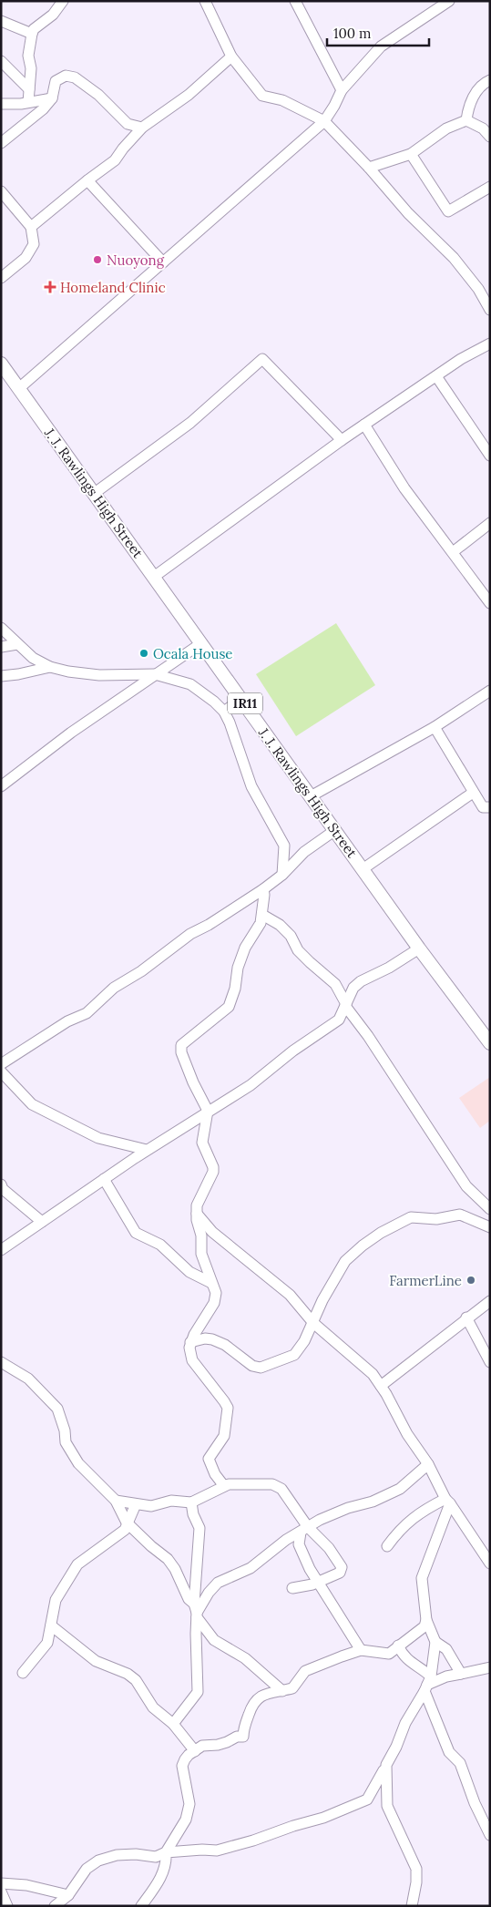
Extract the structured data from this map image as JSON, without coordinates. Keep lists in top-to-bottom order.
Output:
{
  "streets": {
    "main road": ["J. J. Rawlings High Street", "IR11"]
  },
  "places": {
    "other": ["Nuoyong", "Ocala House", "FarmerLine"],
    "health": ["Homeland Clinic"]
  },
  "scale_bar": "100 m"
}
